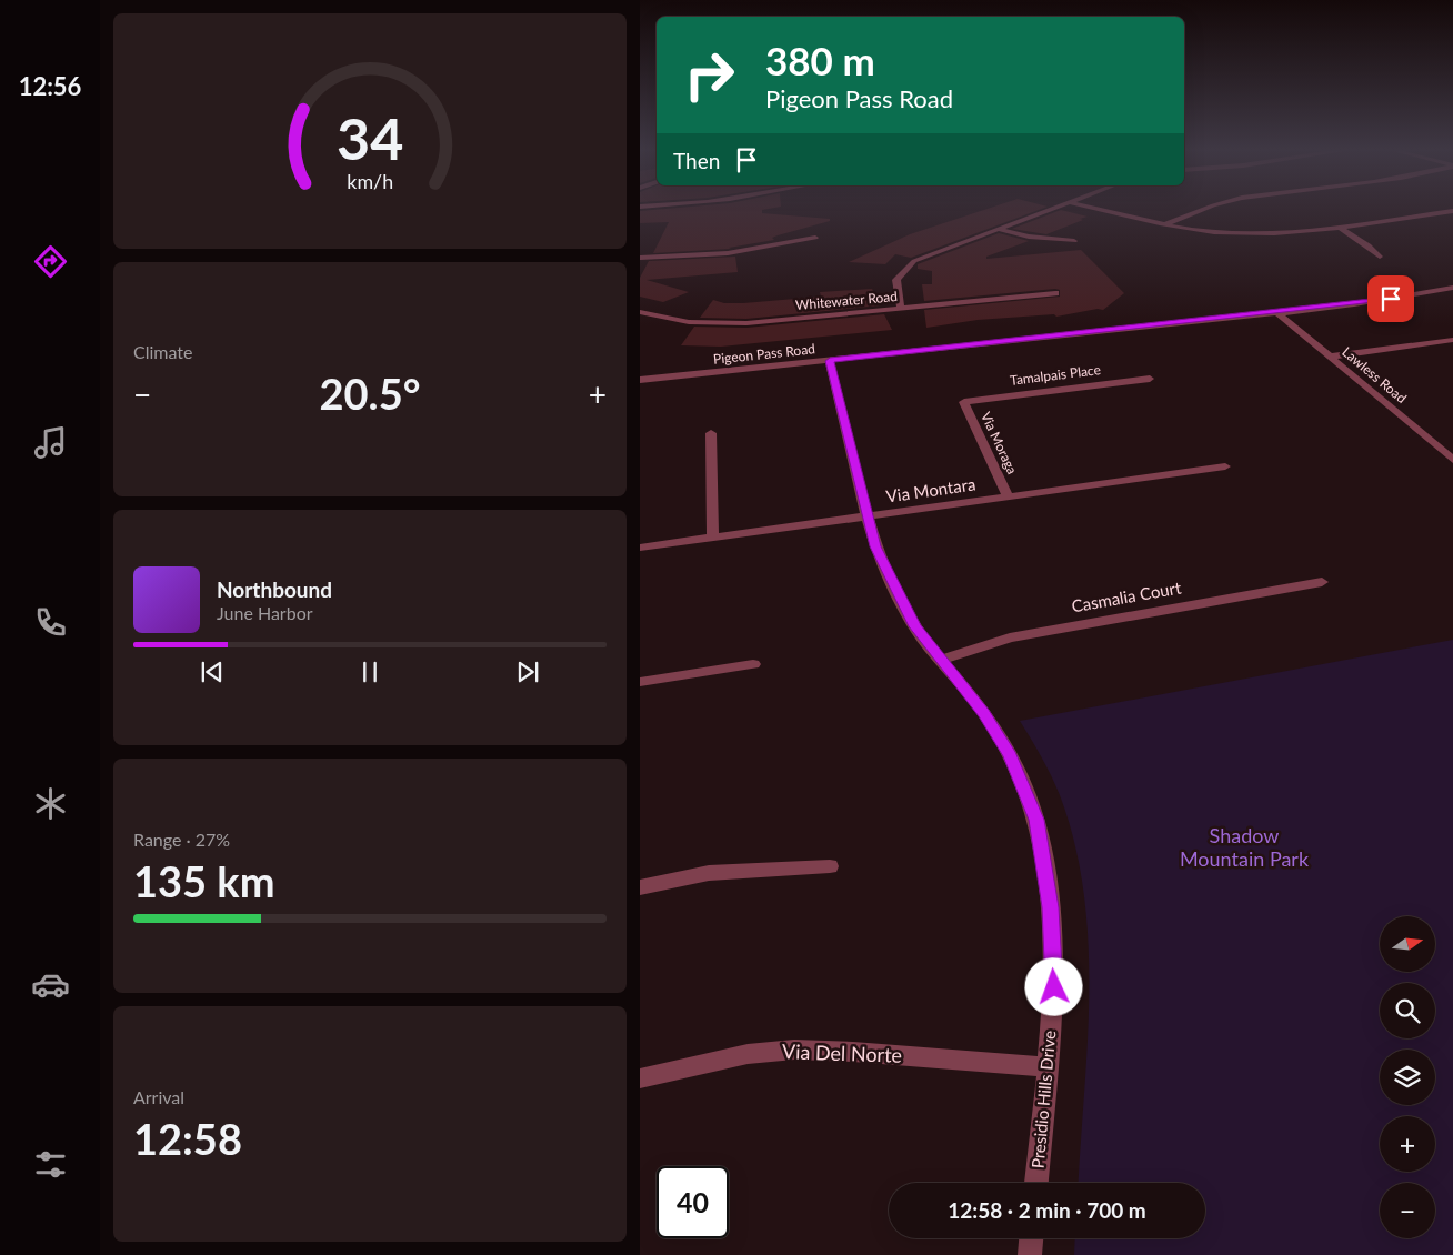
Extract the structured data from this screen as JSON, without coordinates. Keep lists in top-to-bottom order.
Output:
{
  "streets": {
    "street": [
      "Whitewater Road",
      "Pigeon Pass Road",
      "Tamalpais Place",
      "Lawless Road",
      "Via Moraga",
      "Via Montara",
      "Casmalia Court",
      "Via Del Norte",
      "Presidio Hills Drive"
    ]
  },
  "crossings": [
    ["Pigeon Pass Road", "Lawless Road"],
    ["Pigeon Pass Road", "Presidio Hills Drive"],
    ["Tamalpais Place", "Via Moraga"],
    ["Via Moraga", "Via Montara"],
    ["Via Montara", "Presidio Hills Drive"],
    ["Casmalia Court", "Presidio Hills Drive"],
    ["Via Del Norte", "Presidio Hills Drive"]
  ],
  "parks": ["Shadow Mountain Park"],
  "north": "right",
  "page": {
    "tabs": "12:56",
    "turn": ["380 m", "Pigeon Pass Road"],
    "then": "Then",
    "tile": [
      "Climate",
      ["Range · 27%", "135 km"],
      ["Arrival", "12:58"]
    ],
    "heat": ["−", "20.5°", "+"],
    "song": ["Northbound", "June Harbor"],
    "map_buttons": ["+", "−"],
    "limit": "40",
    "trip": "12:58 · 2 min · 700 m",
    "gauge": ["34", "km/h"]
  }
}
